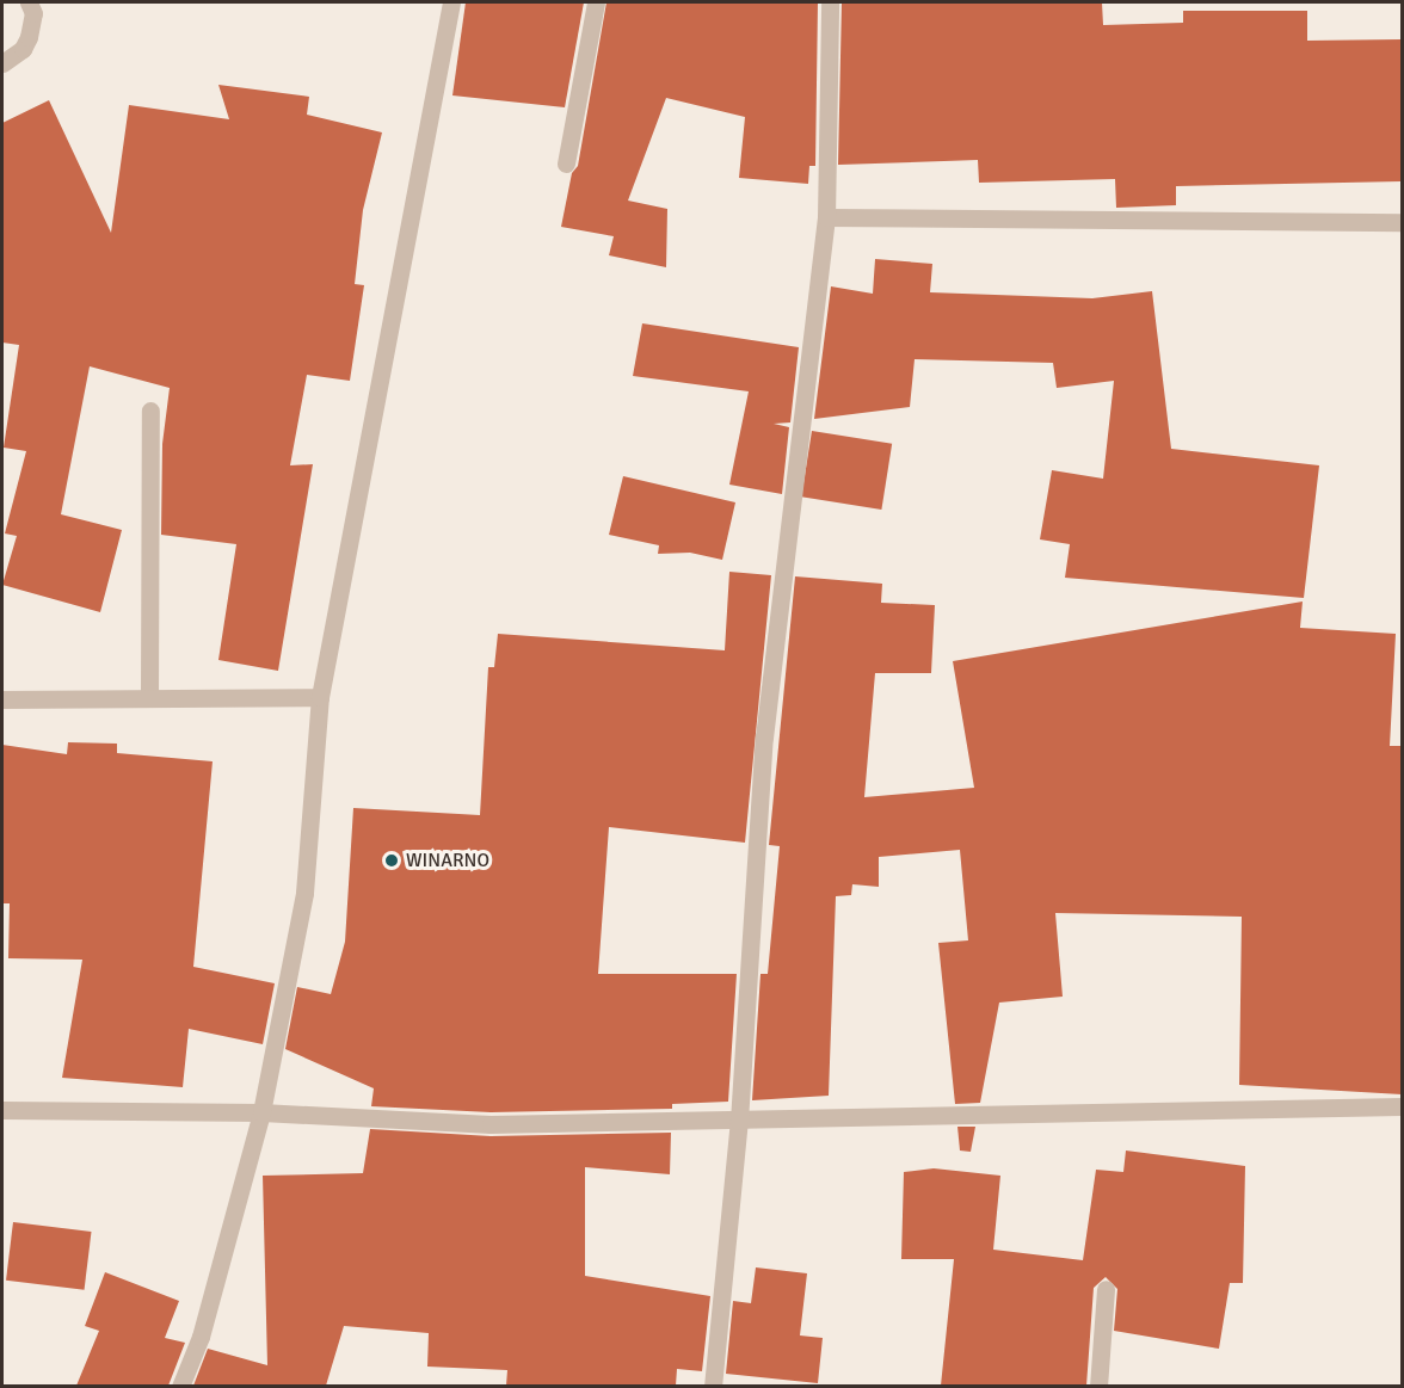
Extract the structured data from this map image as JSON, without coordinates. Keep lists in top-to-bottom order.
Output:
{
  "places": ["WINARNO"]
}
